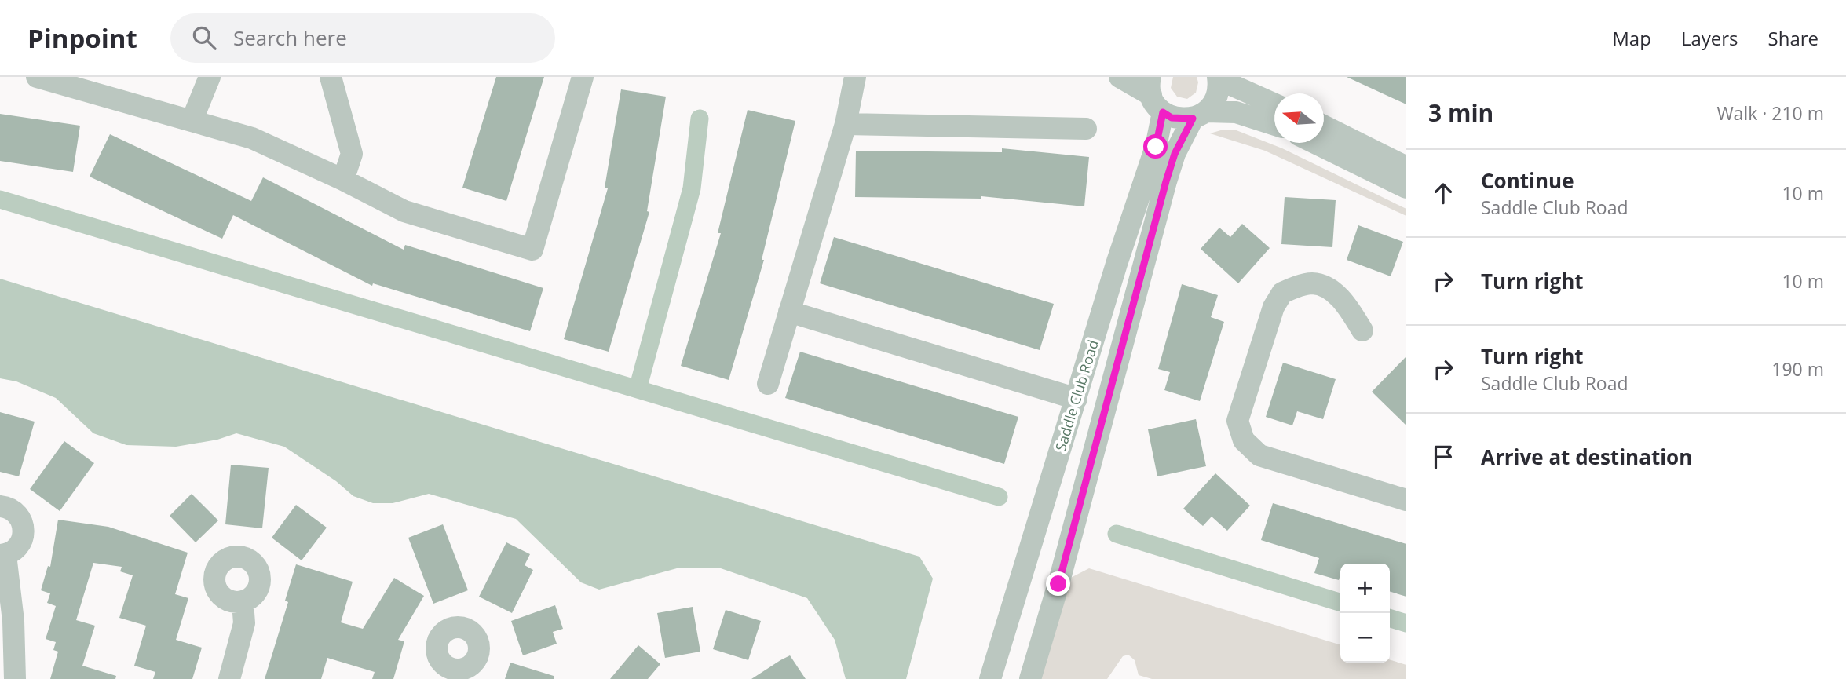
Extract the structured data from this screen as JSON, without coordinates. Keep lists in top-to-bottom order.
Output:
{
  "streets": {
    "street": ["Saddle Club Road"]
  },
  "north": "left",
  "page": {
    "header": "Pinpoint",
    "search": "Search here",
    "nav": ["Map", "Layers", "Share"],
    "heading": ["3 min", "Walk · 210 m"],
    "list": [
      ["Continue", "Saddle Club Road", "10 m"],
      ["Turn right", "10 m"],
      ["Turn right", "Saddle Club Road", "190 m"],
      "Arrive at destination"
    ],
    "map_buttons": ["+", "−"]
  }
}
